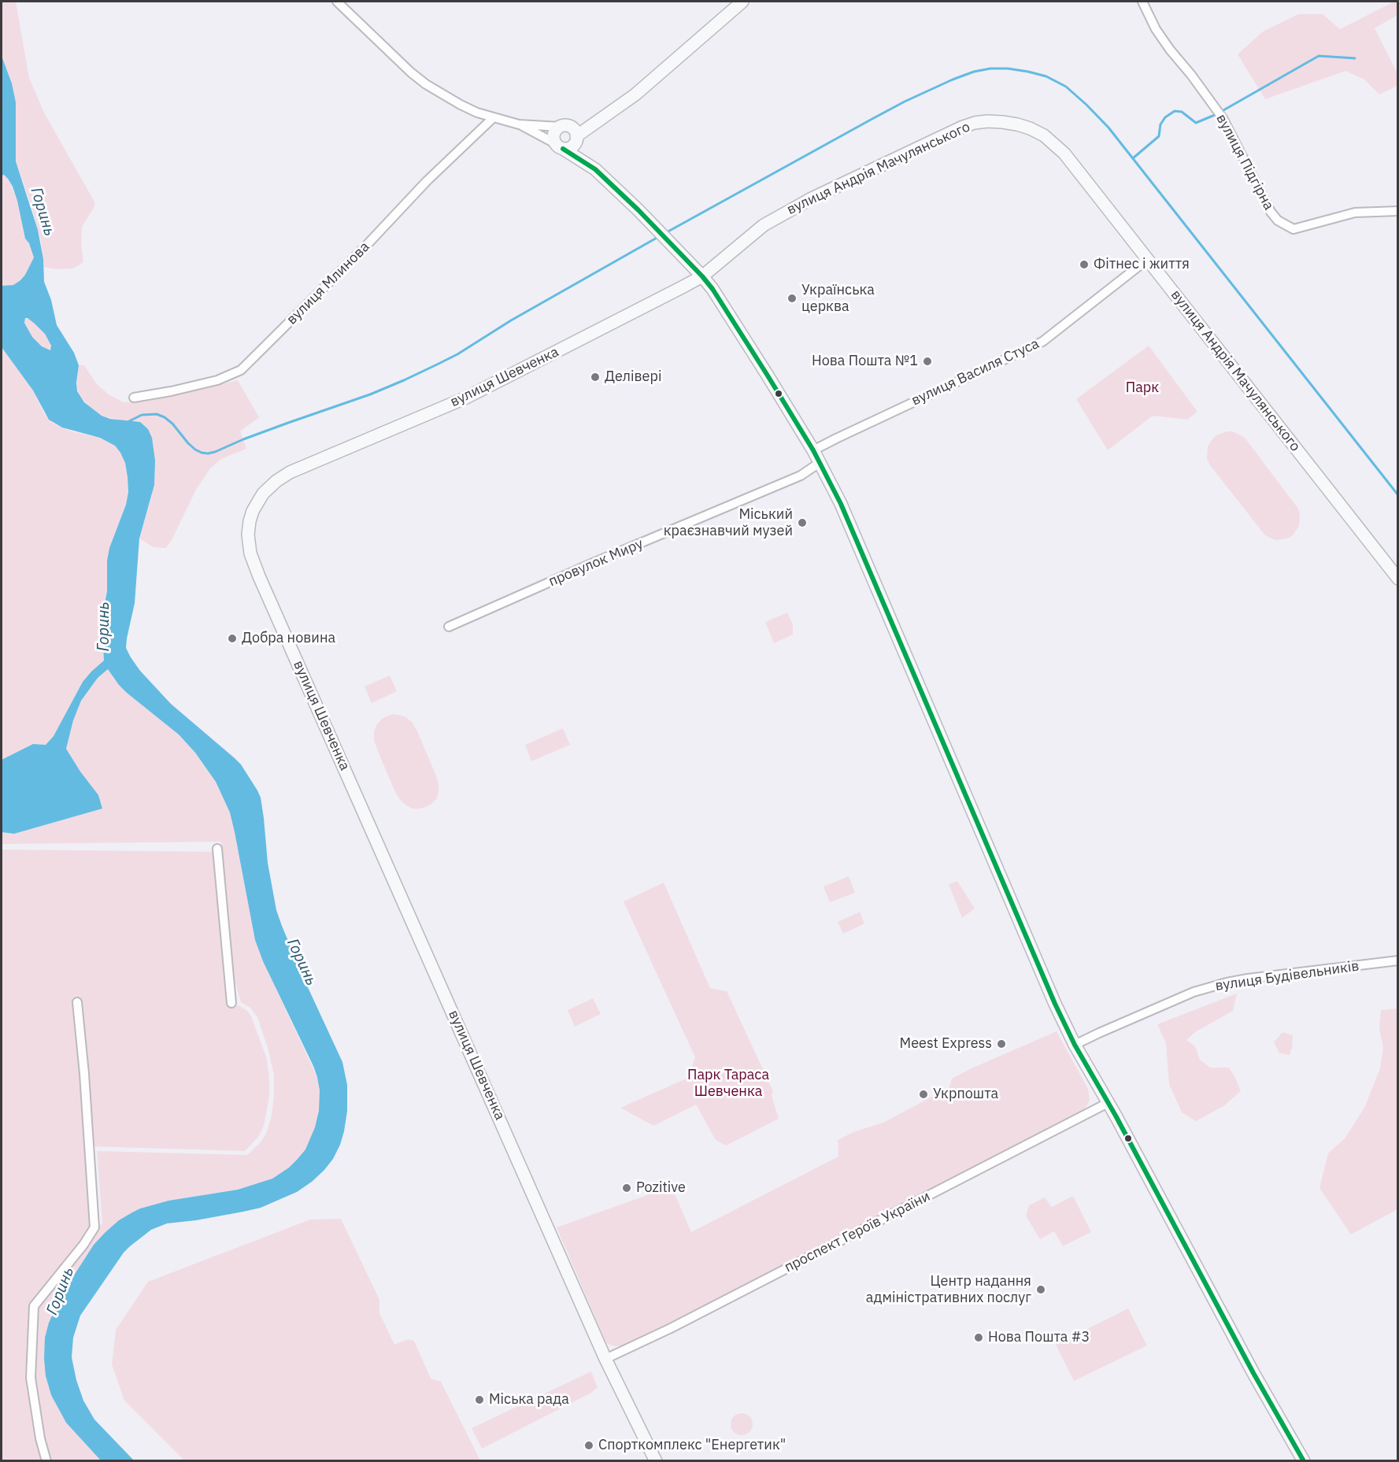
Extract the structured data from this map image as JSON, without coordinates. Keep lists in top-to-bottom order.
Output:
{
  "streets": {
    "street": [
      "вулиця Підгірна",
      "вулиця Андрія Мачулянського",
      "вулиця Млинова",
      "вулиця Василя Стуса",
      "вулиця Шевченка",
      "провулок Миру",
      "вулиця Будівельників",
      "проспект Героїв України"
    ]
  },
  "crossings": [
    ["вулиця Андрія Мачулянського", "вулиця Василя Стуса"],
    ["вулиця Андрія Мачулянського", "вулиця Шевченка"],
    ["вулиця Шевченка", "проспект Героїв України"]
  ],
  "water": ["Горинь"],
  "parks": ["Парк", "Парк Тараса Шевченка"],
  "places": [
    "Фітнес і життя",
    "Українська церква",
    "Нова Пошта №1",
    "Делівері",
    "Міський краєзнавчий музей",
    "Добра новина",
    "Meest Express",
    "Укрпошта",
    "Pozitive",
    "Центр надання адміністративних послуг",
    "Нова Пошта #3",
    "Міська рада",
    "Спорткомплекс \"Енергетик\""
  ]
}
